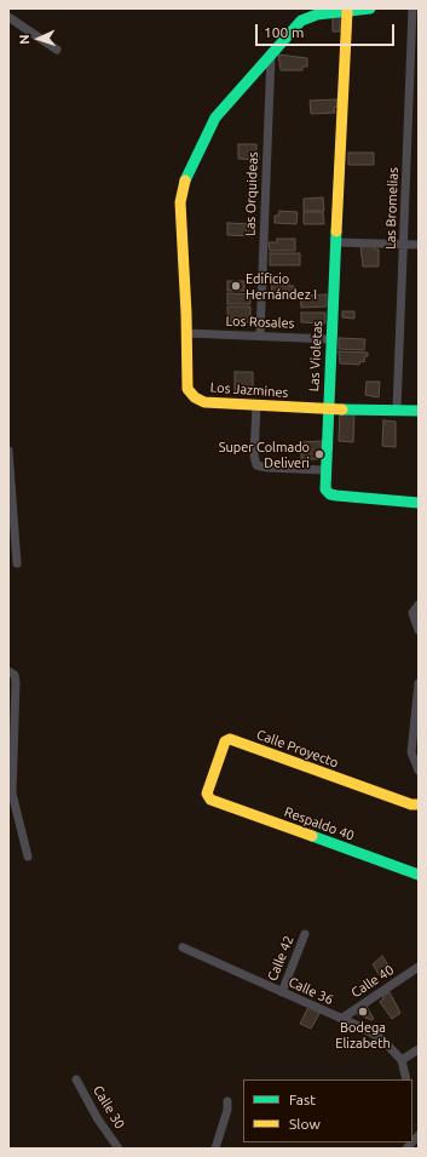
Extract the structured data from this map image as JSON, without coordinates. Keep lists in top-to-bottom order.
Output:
{
  "streets": {
    "street": [
      "Las Orquideas",
      "Las Bromelias",
      "Los Rosales",
      "Las Violetas",
      "Los Jazmines",
      "Calle Proyecto",
      "Respaldo 40",
      "Calle 42",
      "Calle 40",
      "Calle 36",
      "Calle 30"
    ]
  },
  "crossings": [
    ["Las Orquideas", "Los Rosales"],
    ["Las Bromelias", "Los Jazmines"],
    ["Los Rosales", "Las Violetas"],
    ["Los Rosales", "Los Jazmines"],
    ["Las Violetas", "Los Jazmines"],
    ["Calle Proyecto", "Respaldo 40"],
    ["Calle 42", "Calle 36"],
    ["Calle 40", "Calle 36"]
  ],
  "places": ["Edificio Hernández I", "Super Colmado Deliveri", "Bodega Elizabeth"],
  "legend": ["Fast", "Slow"],
  "scale_bar": "100 m",
  "north": "left"
}
